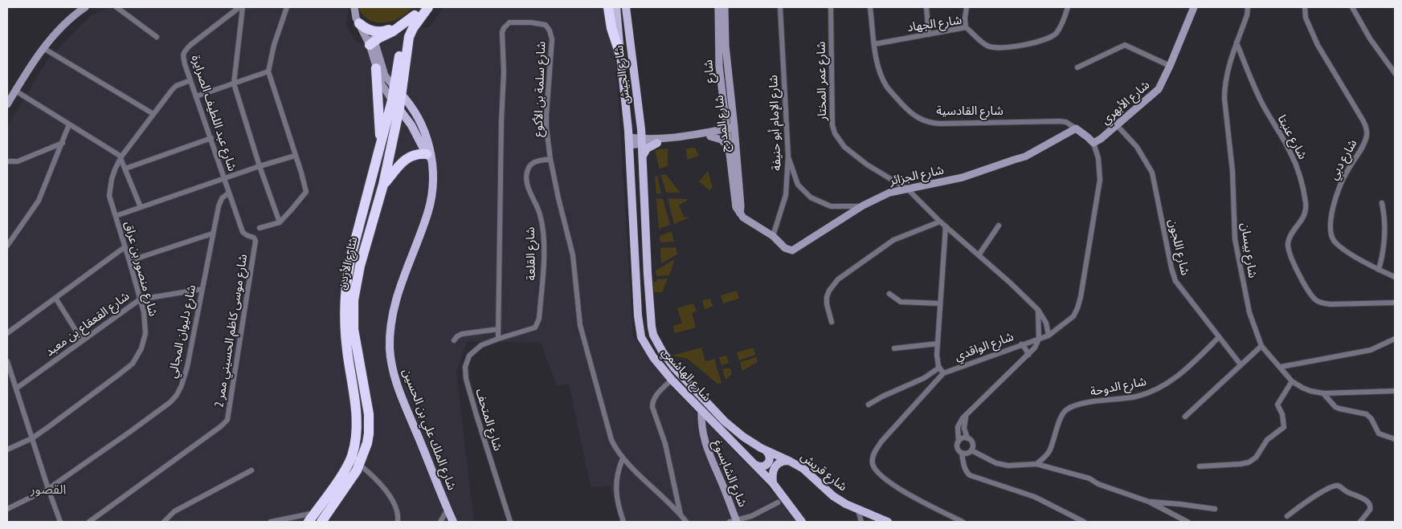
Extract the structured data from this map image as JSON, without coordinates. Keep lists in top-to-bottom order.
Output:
{
  "streets": {
    "highway": ["شارع الأردن"],
    "main road": [
      "شارع الجيش",
      "شارع الهاشمي",
      "شارع الملك علي بن الحسين",
      "شارع قريش"
    ],
    "street": [
      "شارع الجهاد",
      "شارع",
      "شارع عمر المختار",
      "شارع سلمة بن الأكوع",
      "شارع الأبهري",
      "شارع القادسية",
      "شارع عبد اللطيف الصرايرة",
      "شارع الإمام أبو حنيفة",
      "شارع المدرج",
      "شارع عنبتا",
      "شارع دبي",
      "شارع الجزائر",
      "شارع اللجون",
      "شارع بيسان",
      "شارع القلعة",
      "شارع منصور بن عراق",
      "شارع القعقاع بن معبد",
      "شارع موسى كاظم الحسيني ممر 2",
      "شارع دليوان المجالي",
      "شارع الواقدي",
      "شارع الدوحة",
      "شارع المتحف",
      "شارع الشابسوغ"
    ]
  },
  "crossings": [
    ["شارع الجهاد", "شارع القادسية"],
    ["شارع", "شارع المدرج"],
    ["شارع الجيش", "شارع الهاشمي"],
    ["شارع عمر المختار", "شارع الجزائر"],
    ["شارع سلمة بن الأكوع", "شارع القلعة"],
    ["شارع سلمة بن الأكوع", "شارع المتحف"],
    ["شارع الأبهري", "شارع القادسية"],
    ["شارع الأبهري", "شارع اللجون"],
    ["شارع الأبهري", "شارع الواقدي"],
    ["شارع القادسية", "شارع الجزائر"],
    ["شارع القادسية", "شارع الواقدي"],
    ["شارع عبد اللطيف الصرايرة", "شارع منصور بن عراق"],
    ["شارع عبد اللطيف الصرايرة", "شارع موسى كاظم الحسيني ممر 2"],
    ["شارع عبد اللطيف الصرايرة", "شارع دليوان المجالي"],
    ["شارع الإمام أبو حنيفة", "شارع الجزائر"],
    ["شارع عنبتا", "شارع بيسان"],
    ["شارع اللجون", "شارع الدوحة"],
    ["شارع القلعة", "شارع المتحف"],
    ["شارع الأردن", "شارع الملك علي بن الحسين"],
    ["شارع منصور بن عراق", "شارع القعقاع بن معبد"],
    ["شارع القعقاع بن معبد", "شارع دليوان المجالي"],
    ["شارع الهاشمي", "شارع قريش"],
    ["شارع الهاشمي", "شارع الشابسوغ"]
  ],
  "districts": ["القصور"]
}
